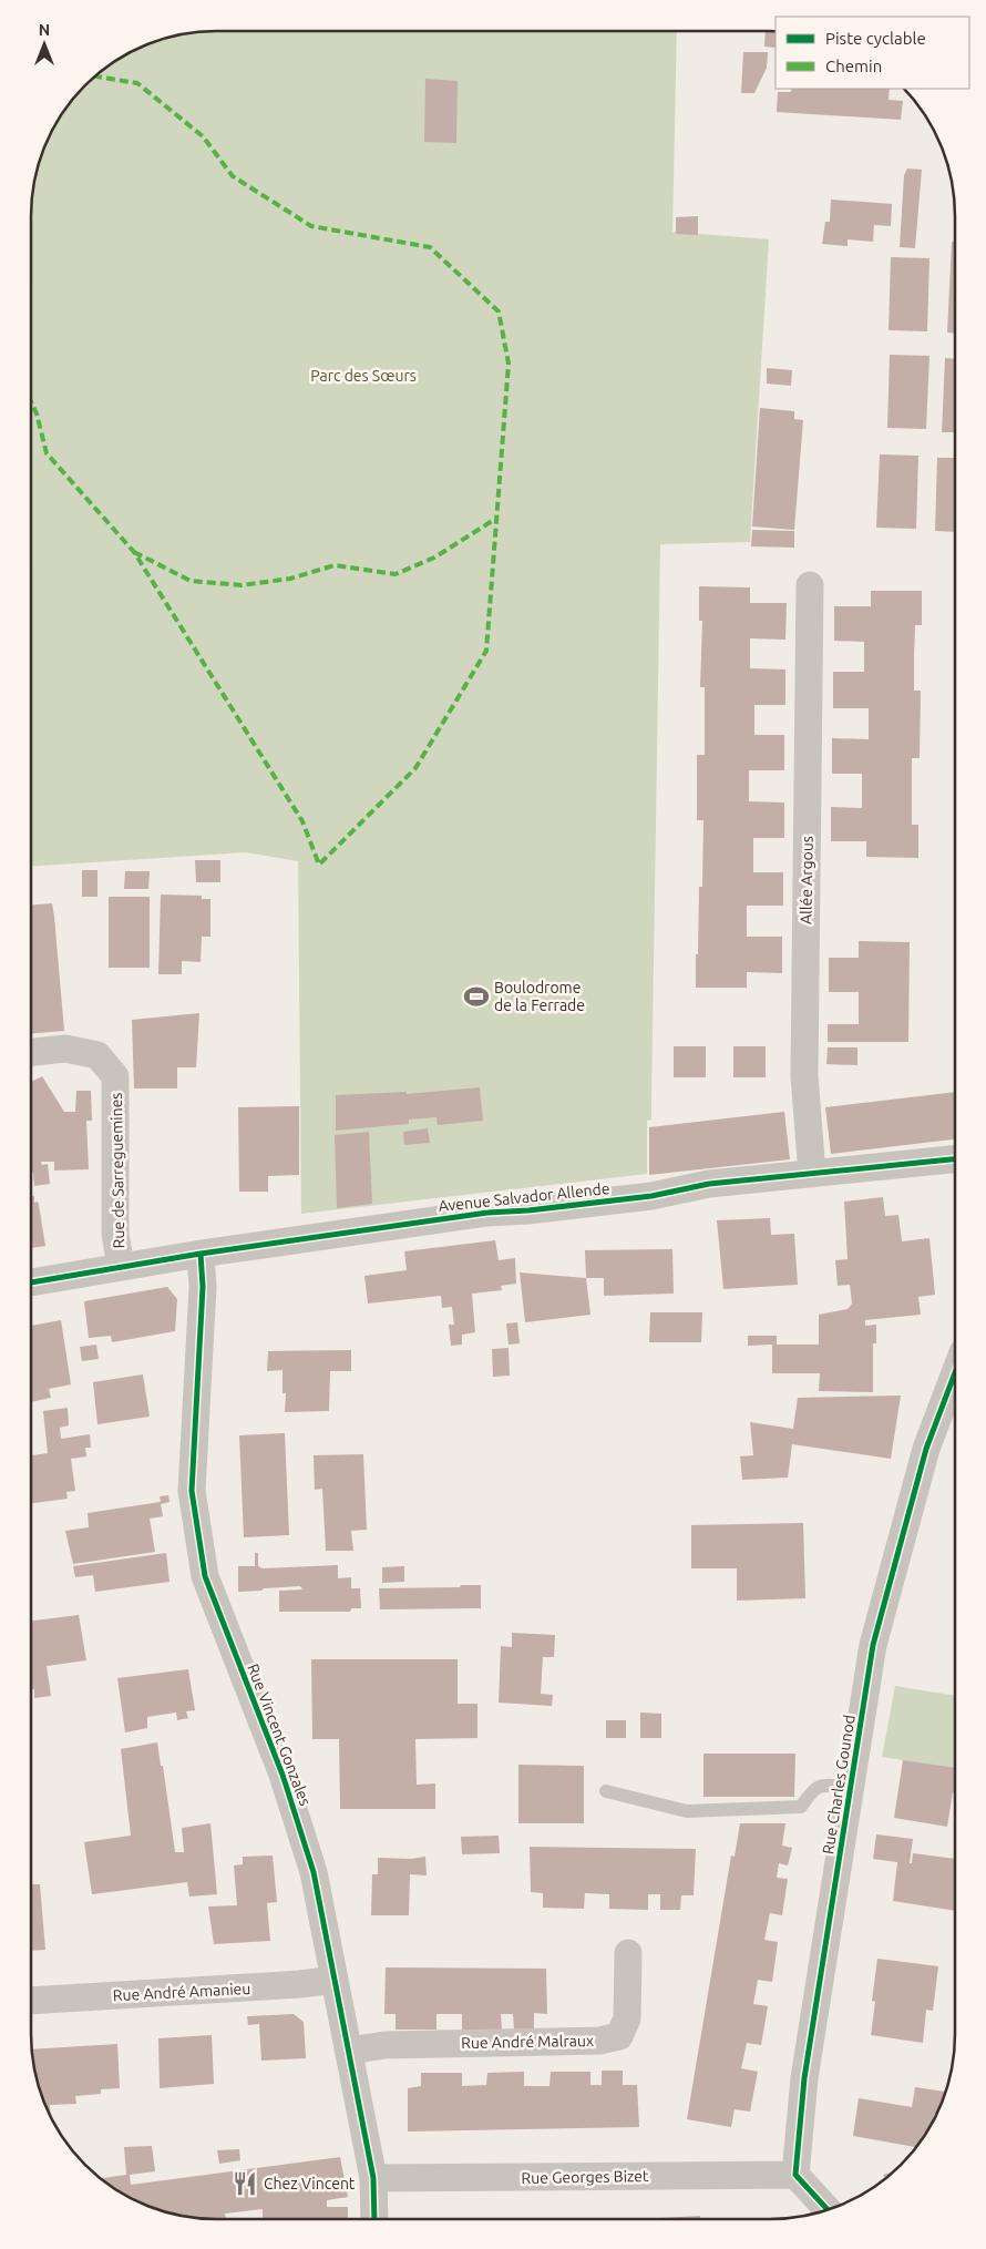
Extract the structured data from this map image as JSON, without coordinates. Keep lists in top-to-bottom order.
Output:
{
  "streets": {
    "street": [
      "Allée Argous",
      "Rue de Sarreguemines",
      "Avenue Salvador Allende",
      "Rue Vincent Gonzales",
      "Rue Charles Gounod",
      "Rue André Amanieu",
      "Rue André Malraux",
      "Rue Georges Bizet"
    ]
  },
  "crossings": [
    ["Allée Argous", "Avenue Salvador Allende"],
    ["Rue de Sarreguemines", "Avenue Salvador Allende"],
    ["Avenue Salvador Allende", "Rue Vincent Gonzales"],
    ["Rue Vincent Gonzales", "Rue André Amanieu"],
    ["Rue Vincent Gonzales", "Rue André Malraux"],
    ["Rue Vincent Gonzales", "Rue Georges Bizet"],
    ["Rue Charles Gounod", "Rue Georges Bizet"]
  ],
  "parks": ["Parc des Sœurs"],
  "places": {
    "sports": ["Boulodrome de la Ferrade"],
    "restaurant": ["Chez Vincent"]
  },
  "legend": ["Piste cyclable", "Chemin"],
  "north": "top"
}
